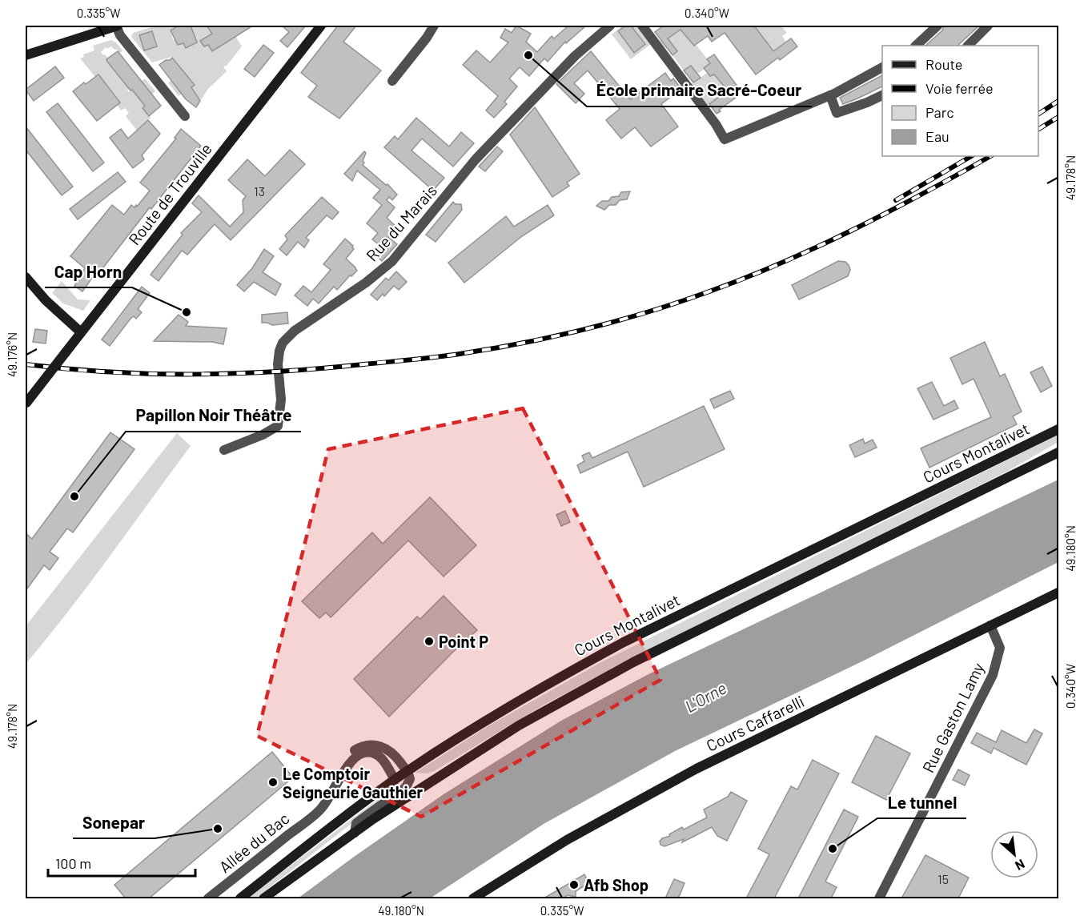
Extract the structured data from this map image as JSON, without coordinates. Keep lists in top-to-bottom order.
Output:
{
  "streets": {
    "main road": ["Route de Trouville", "Cours Montalivet", "Cours Caffarelli"],
    "street": ["Rue du Marais", "Rue Gaston Lamy", "Allée du Bac"]
  },
  "crossings": [
    ["Cours Montalivet", "Allée du Bac"],
    ["Rue Gaston Lamy", "Cours Caffarelli"]
  ],
  "water": ["L'Orne"],
  "places": [
    "École primaire Sacré-Coeur",
    "Cap Horn",
    "Papillon Noir Théâtre",
    "Point P",
    "Le Comptoir Seigneurie Gauthier",
    "Sonepar",
    "Le tunnel",
    "Afb Shop"
  ],
  "house_numbers": ["13", "15"],
  "legend": [
    "Route",
    "Voie ferrée",
    "Parc",
    "Eau"
  ],
  "scale_bar": "100 m",
  "north": "bottom right",
  "coordinates": [
    "0.335°W",
    "0.340°W",
    "49.178°N",
    "49.176°N",
    "49.180°N"
  ]
}
